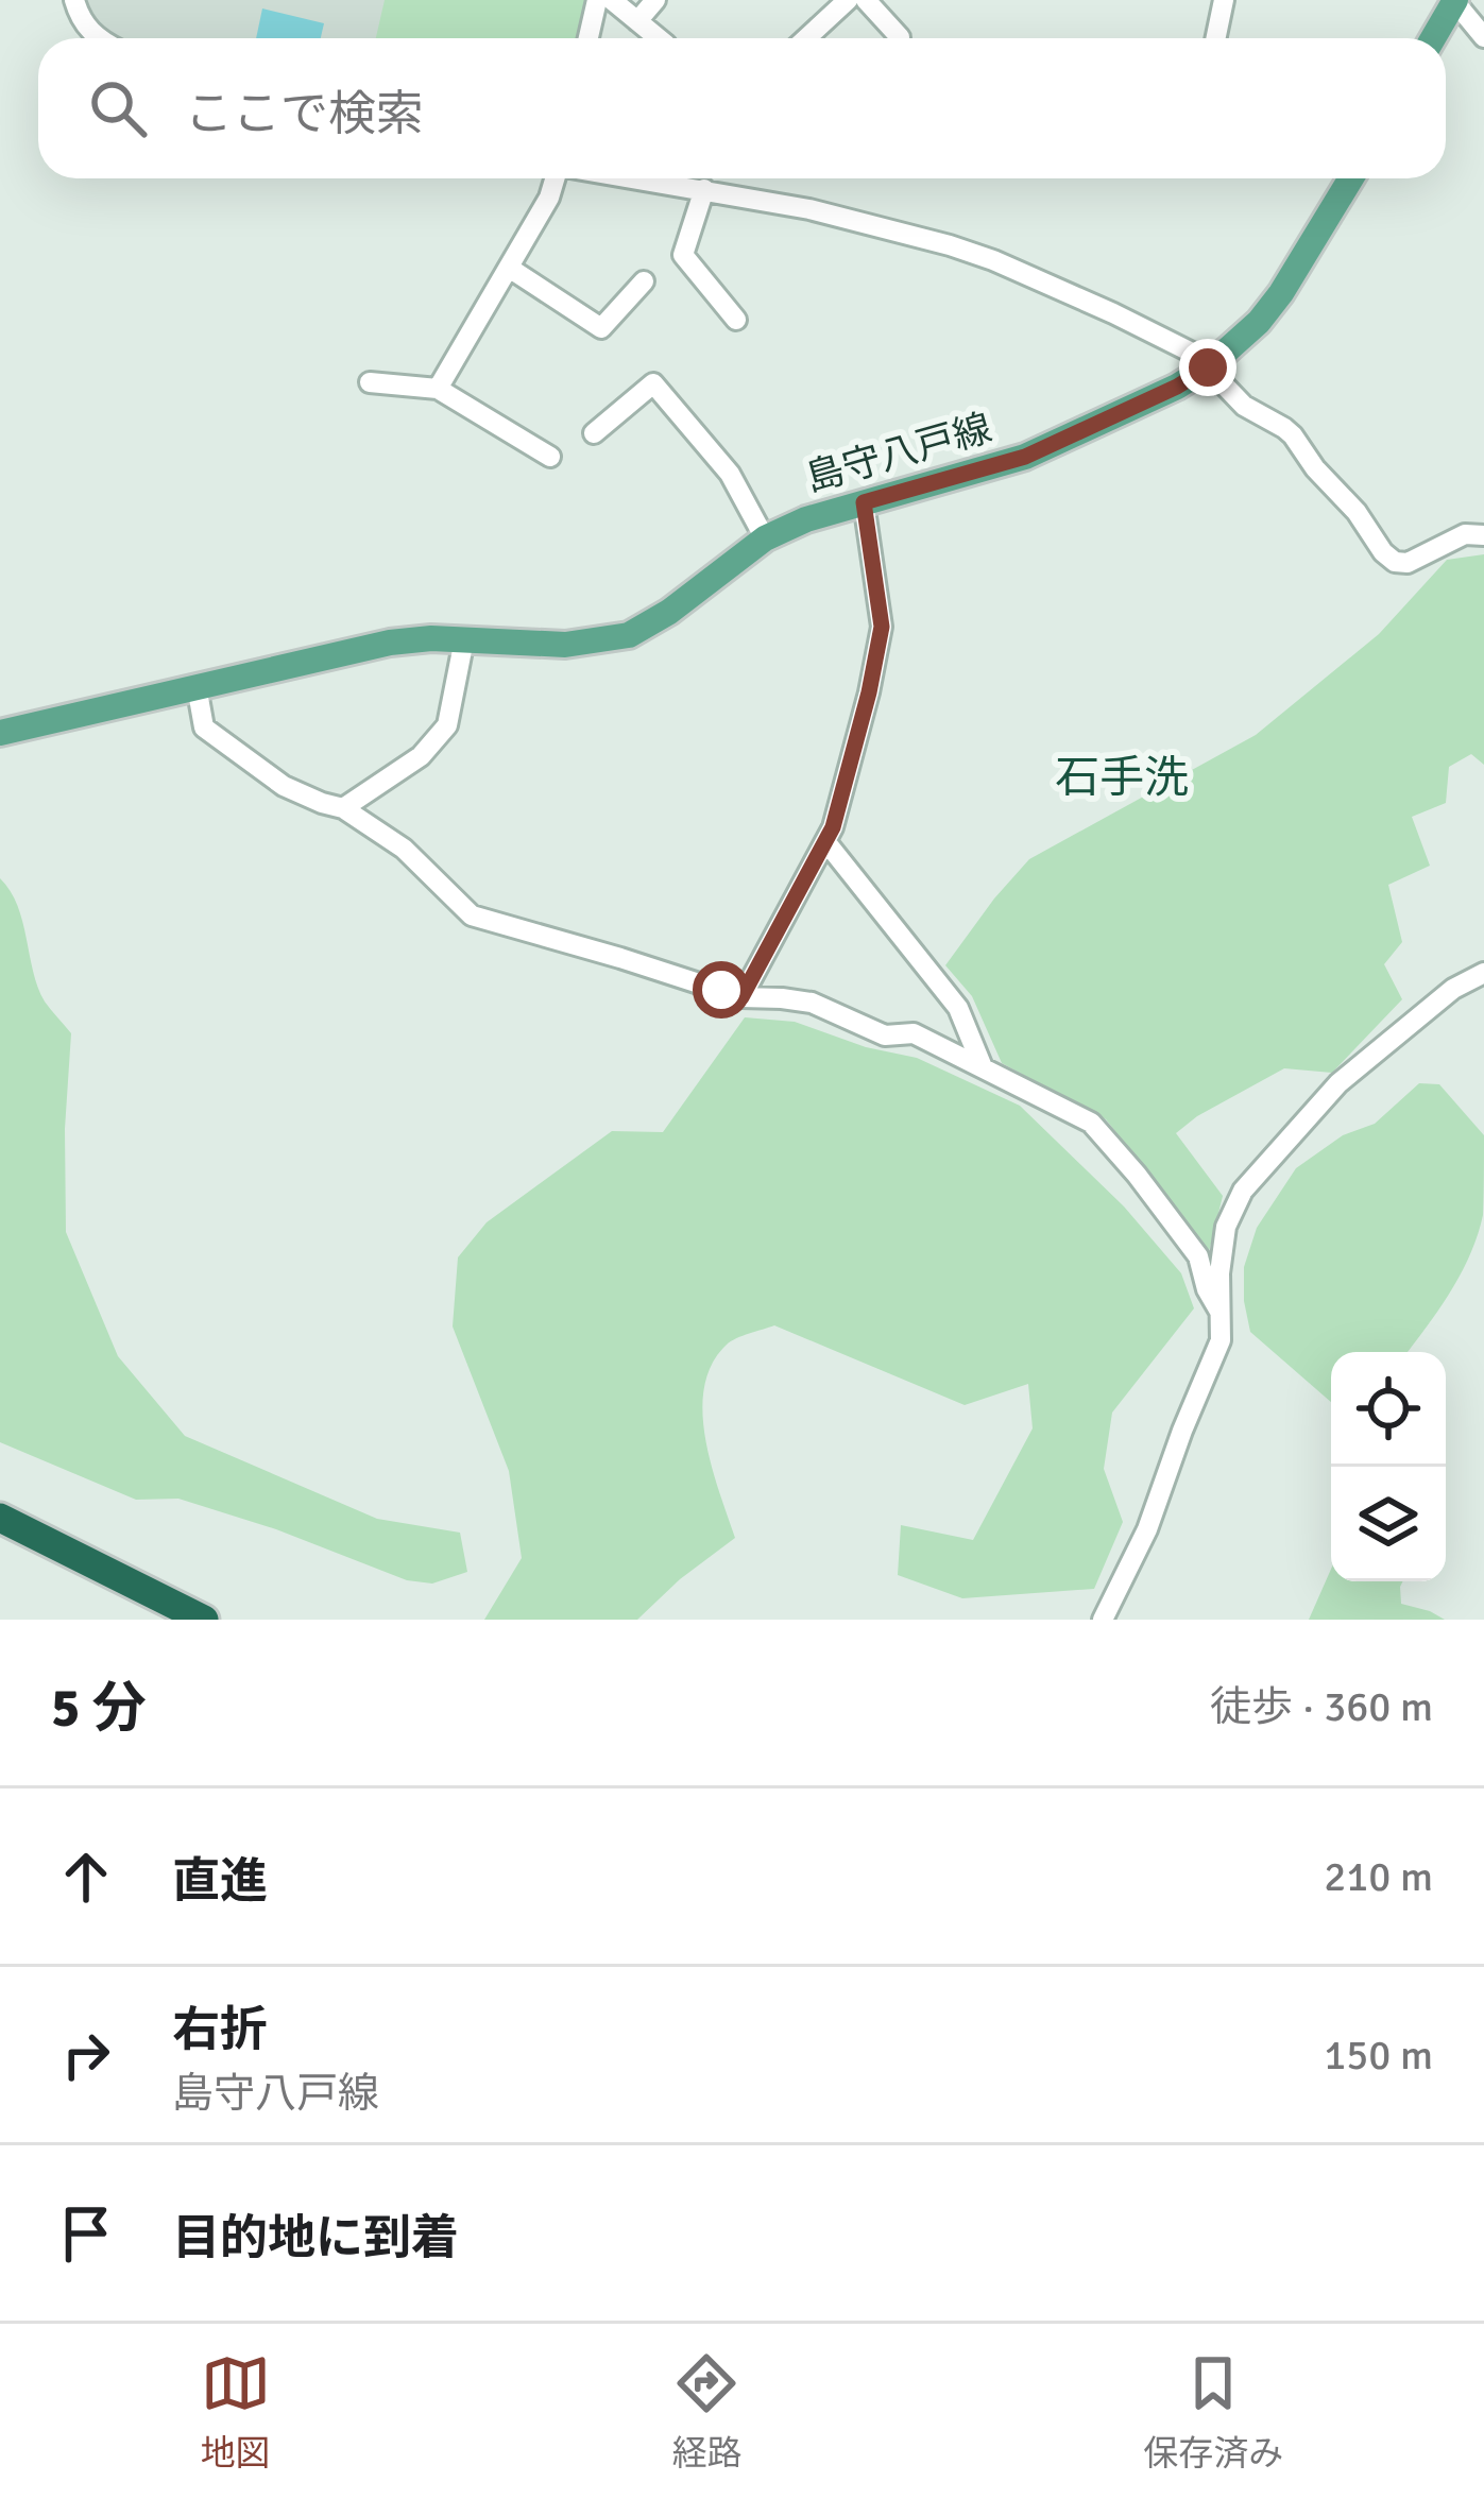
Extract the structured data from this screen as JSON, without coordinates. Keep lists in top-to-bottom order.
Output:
{
  "streets": {
    "main road": ["島守八戸線"]
  },
  "districts": ["石手洗"],
  "page": {
    "search": "ここで検索",
    "heading": ["5 分", "徒歩 · 360 m"],
    "list": [
      ["直進", "210 m"],
      ["右折", "島守八戸線", "150 m"],
      "目的地に到着"
    ],
    "nav": ["地図", "経路", "保存済み"]
  }
}
